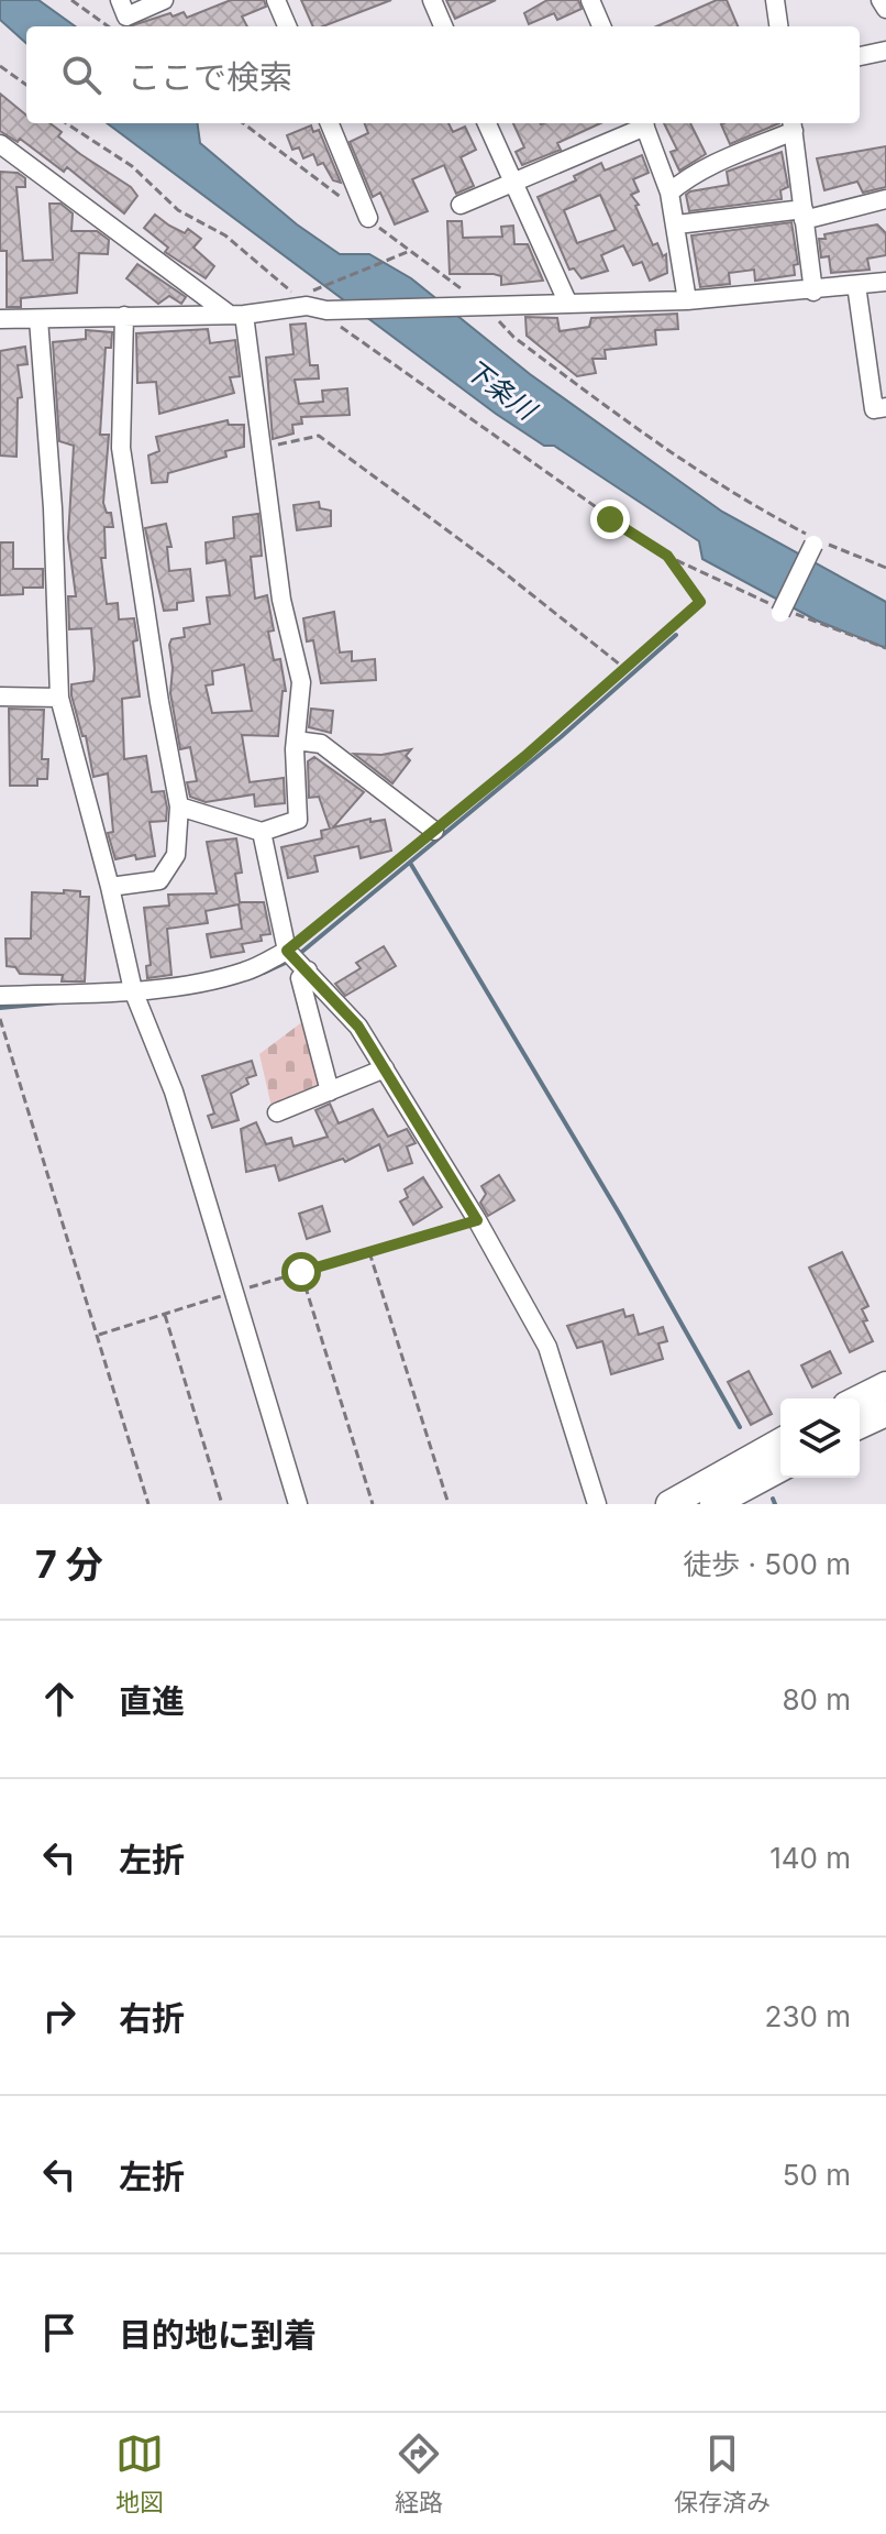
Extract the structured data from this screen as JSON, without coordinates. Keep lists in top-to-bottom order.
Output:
{
  "water": ["下条川"],
  "page": {
    "search": "ここで検索",
    "heading": ["7 分", "徒歩 · 500 m"],
    "list": [
      ["直進", "80 m"],
      ["左折", "140 m"],
      ["右折", "230 m"],
      ["左折", "50 m"],
      "目的地に到着"
    ],
    "nav": ["地図", "経路", "保存済み"]
  }
}
